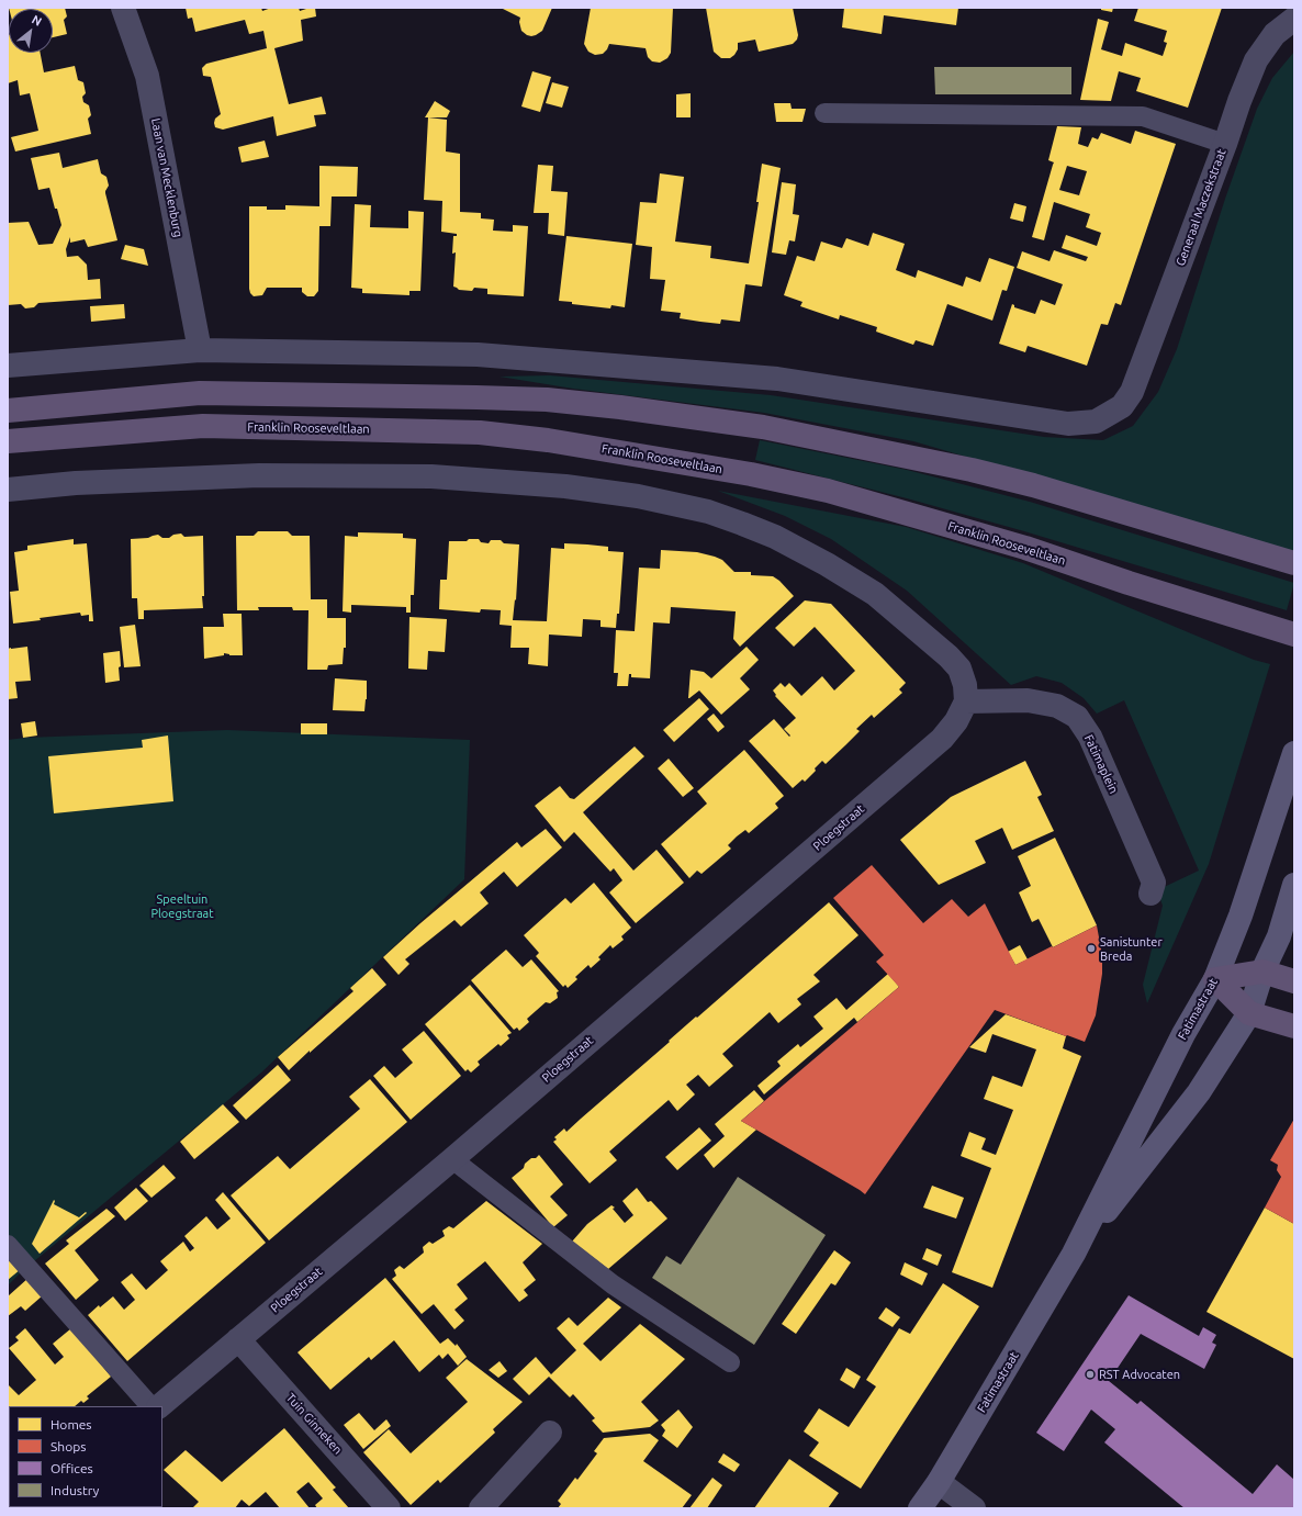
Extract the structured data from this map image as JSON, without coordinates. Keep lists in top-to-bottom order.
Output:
{
  "streets": {
    "main road": ["Franklin Rooseveltlaan", "Fatimastraat"],
    "street": [
      "Laan van Mecklenburg",
      "Generaal Maczekstraat",
      "Fatimaplein",
      "Ploegstraat",
      "Tuin Ginneken"
    ]
  },
  "crossings": [
    ["Laan van Mecklenburg", "Generaal Maczekstraat"],
    ["Fatimaplein", "Ploegstraat"],
    ["Ploegstraat", "Tuin Ginneken"]
  ],
  "parks": ["Speeltuin Ploegstraat"],
  "places": ["Sanistunter Breda", "RST Advocaten"],
  "legend": [
    "Homes",
    "Shops",
    "Offices",
    "Industry"
  ],
  "north": "top right"
}
